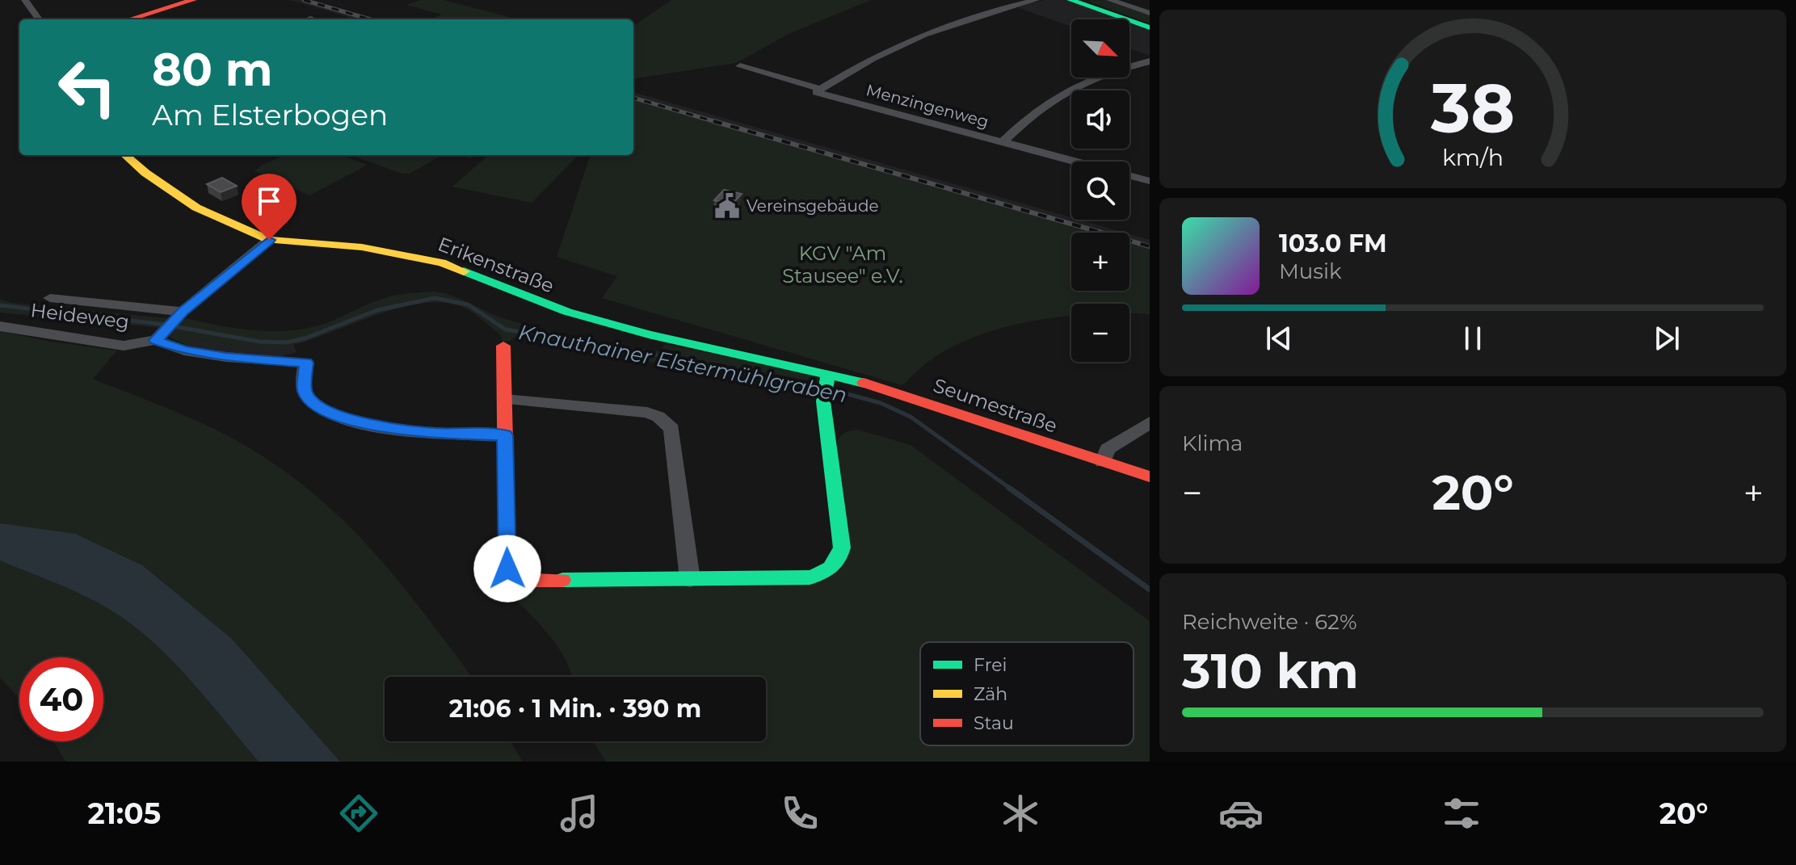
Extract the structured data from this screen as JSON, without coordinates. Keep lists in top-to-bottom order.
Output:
{
  "streets": {
    "street": [
      "Menzingenweg",
      "Erikenstraße",
      "Heideweg",
      "Seumestraße"
    ]
  },
  "crossings": [
    ["Erikenstraße", "Heideweg"],
    ["Erikenstraße", "Seumestraße"]
  ],
  "water": ["Knauthainer Elstermühlgraben"],
  "parks": ["KGV \"Am Stausee\" e.V."],
  "places": {
    "public building": ["Vereinsgebäude"]
  },
  "legend": ["Frei", "Zäh", "Stau"],
  "north": "bottom right",
  "page": {
    "map_buttons": ["+", "−"],
    "turn": ["80 m", "Am Elsterbogen"],
    "song": ["103.0 FM", "Musik"],
    "tile": [
      "Klima",
      ["Reichweite · 62%", "310 km"]
    ],
    "heat": ["−", "20°", "+"],
    "limit": "40",
    "trip": "21:06 · 1 Min. · 390 m",
    "tabs": ["21:05", "20°"],
    "gauge": ["38", "km/h"]
  }
}
